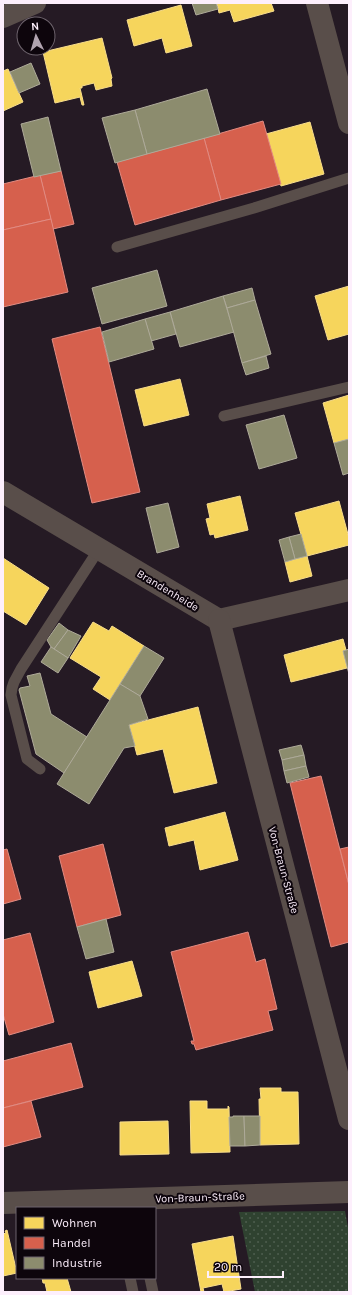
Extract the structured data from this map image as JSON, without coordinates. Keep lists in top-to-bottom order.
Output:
{
  "streets": {
    "street": ["Brandenheide", "Von-Braun-Straße"]
  },
  "crossings": [
    ["Brandenheide", "Von-Braun-Straße"]
  ],
  "legend": ["Wohnen", "Handel", "Industrie"],
  "scale_bar": "20 m",
  "north": "top"
}
